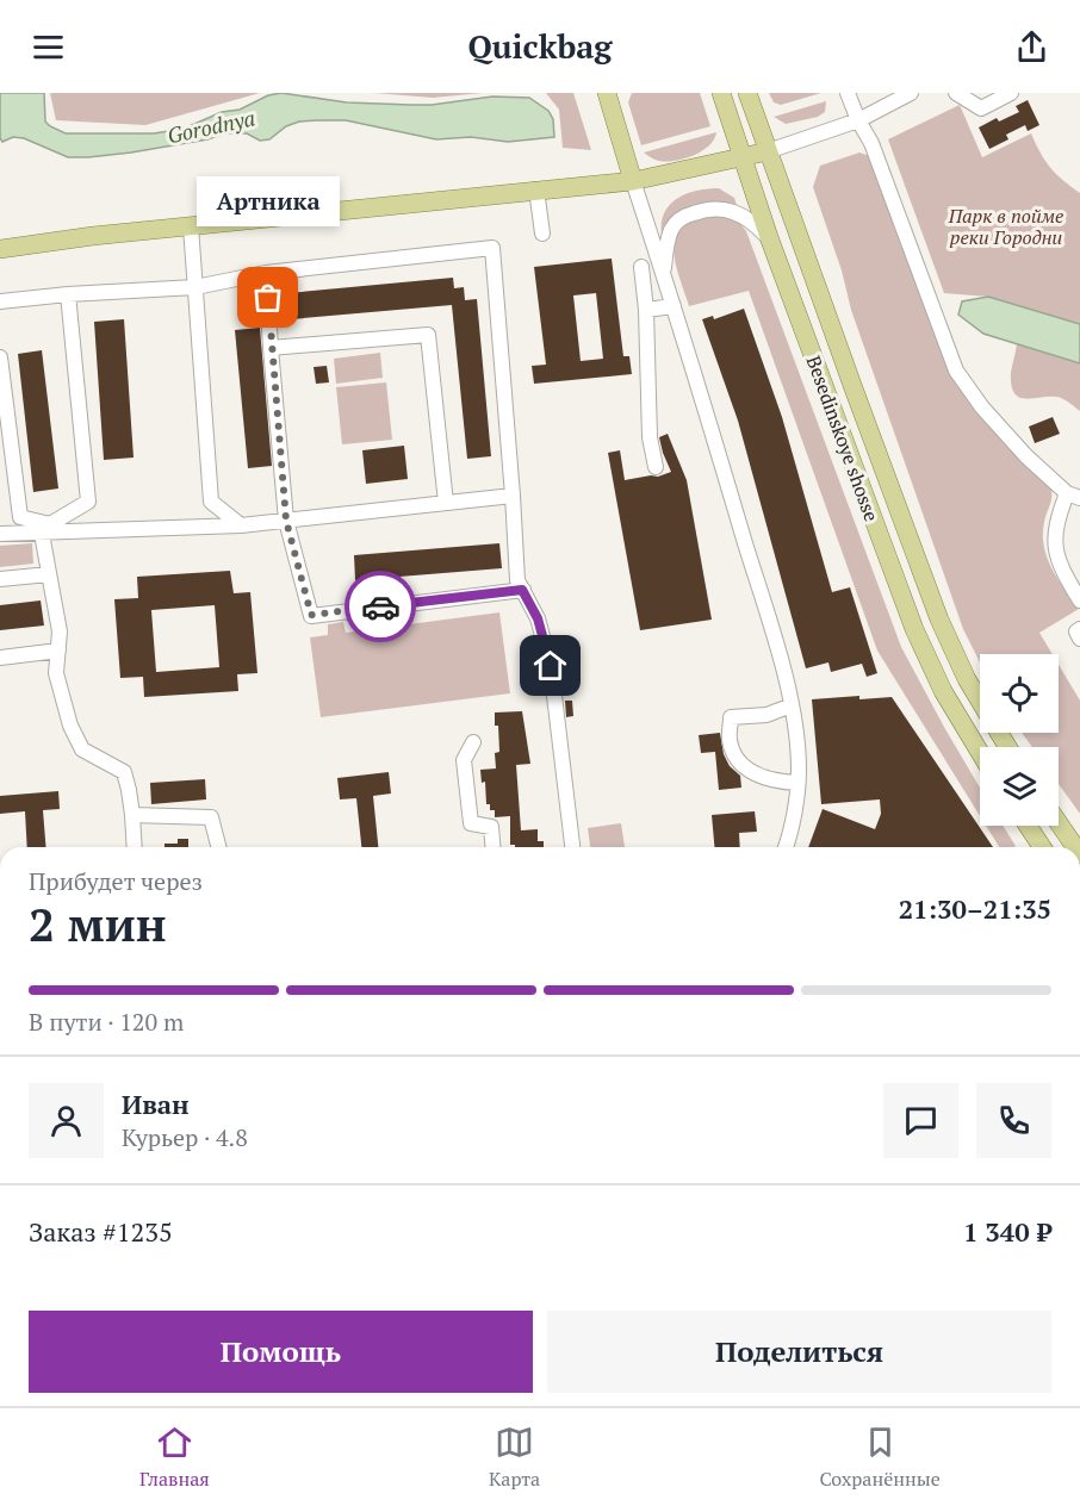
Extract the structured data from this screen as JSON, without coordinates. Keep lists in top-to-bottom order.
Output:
{
  "streets": {
    "main road": ["Besedinskoye shosse"]
  },
  "water": ["Gorodnya"],
  "parks": ["Парк в пойме реки Городни"],
  "places": ["Артника"],
  "page": {
    "header": "Quickbag",
    "bubble": "Артника",
    "heading": ["2 мин", "Прибудет через", "21:30–21:35"],
    "panel": [
      "Иван",
      "Курьер · 4.8",
      "Заказ #1235",
      "1 340 ₽"
    ],
    "bar": "В пути · 120 m",
    "buttons": ["Помощь", "Поделиться"],
    "tabs": ["Главная", "Карта", "Сохранённые"]
  }
}
